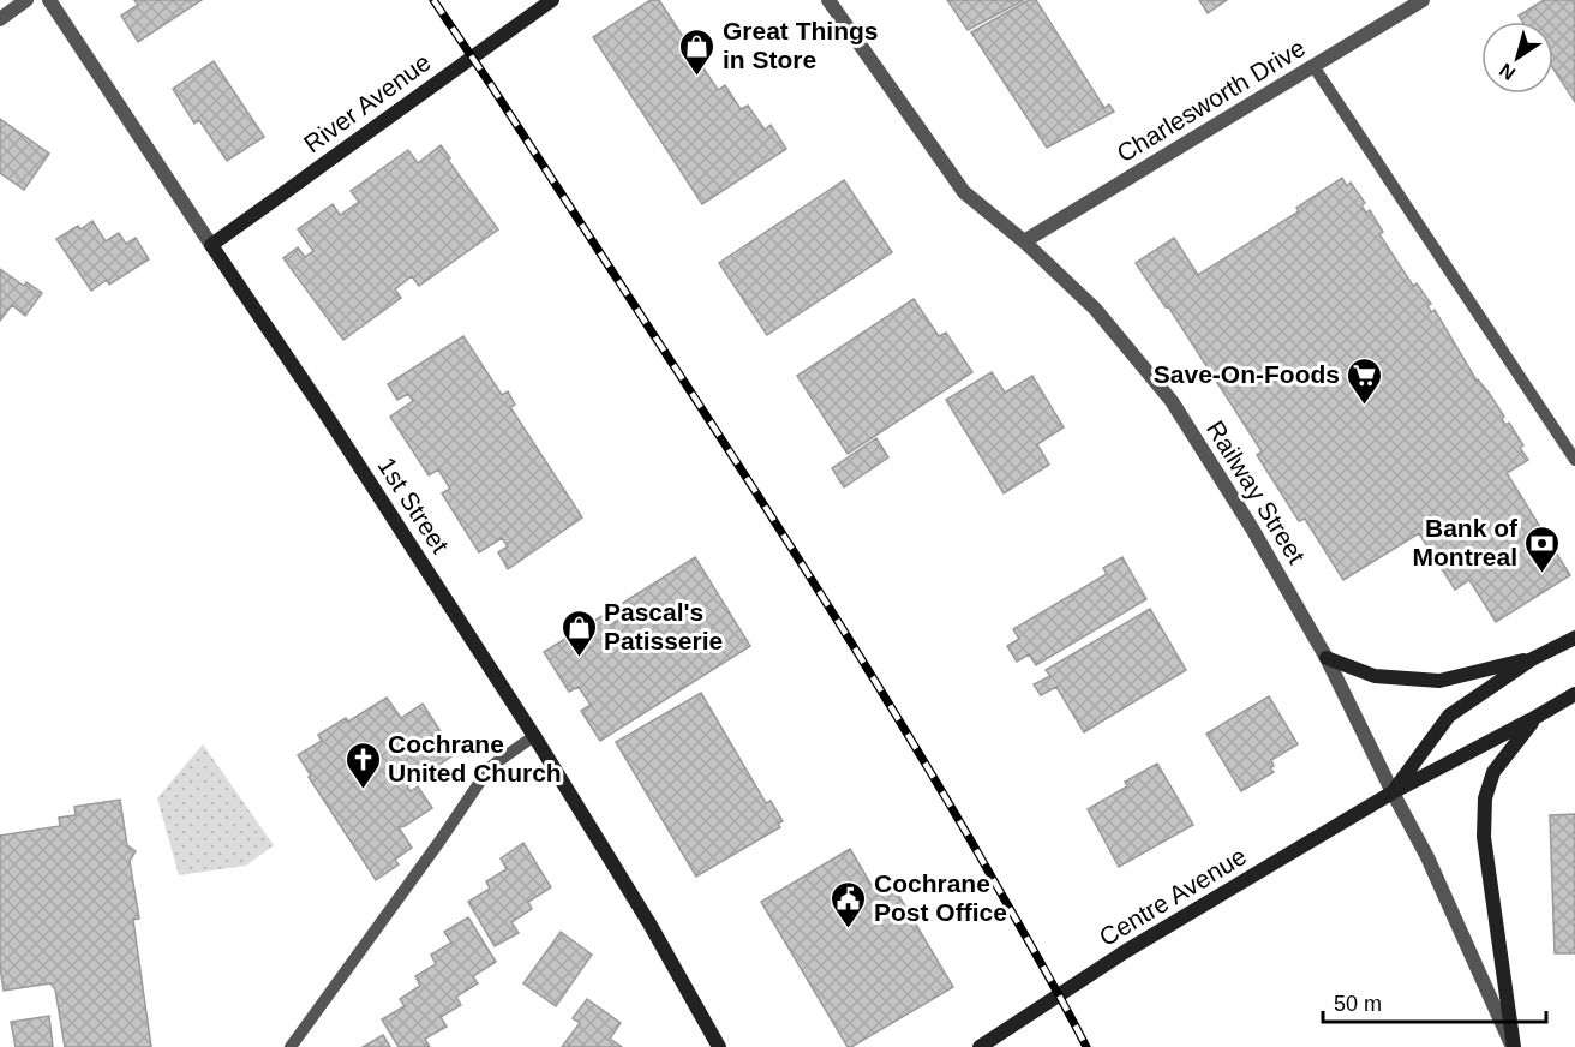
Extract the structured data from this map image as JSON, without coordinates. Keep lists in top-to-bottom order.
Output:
{
  "streets": {
    "main road": ["River Avenue", "1st Street", "Centre Avenue"],
    "street": ["Charlesworth Drive", "Railway Street"]
  },
  "crossings": [
    ["Charlesworth Drive", "Railway Street"],
    ["River Avenue", "1st Street"],
    ["Railway Street", "Centre Avenue"]
  ],
  "places": {
    "shop": ["Great Things in Store", "Pascal's Patisserie"],
    "supermarket": ["Save-On-Foods"],
    "bank": ["Bank of Montreal"],
    "church": ["Cochrane United Church"],
    "public building": ["Cochrane Post Office"]
  },
  "scale_bar": "50 m",
  "north": "bottom left"
}
